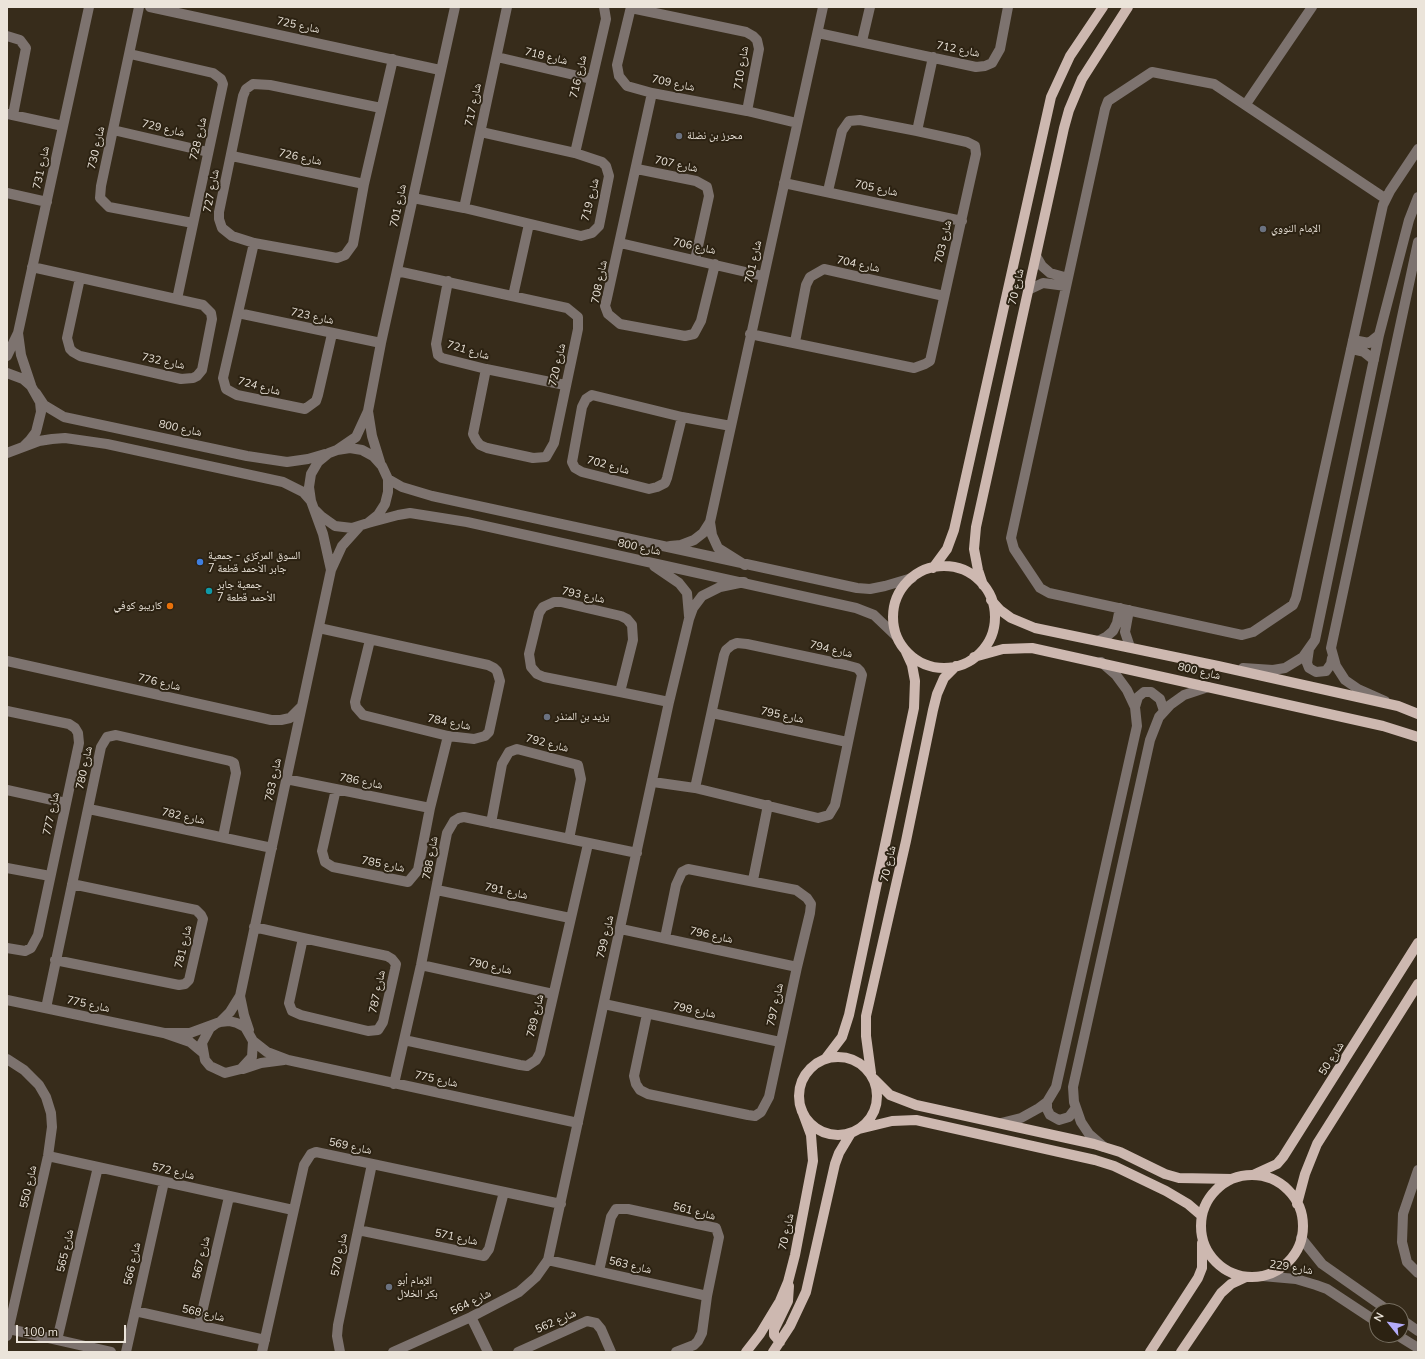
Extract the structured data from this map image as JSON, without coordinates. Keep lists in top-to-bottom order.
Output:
{
  "streets": {
    "main road": ["شارع 70", "شارع 800", "شارع 50"],
    "street": [
      "شارع 725",
      "شارع 712",
      "شارع 718",
      "شارع 710",
      "شارع 716",
      "شارع 709",
      "شارع 717",
      "شارع 729",
      "شارع 728",
      "شارع 730",
      "شارع 726",
      "شارع 707",
      "شارع 731",
      "شارع 705",
      "شارع 727",
      "شارع 719",
      "شارع 701",
      "شارع 703",
      "شارع 706",
      "شارع 704",
      "شارع 708",
      "شارع 723",
      "شارع 721",
      "شارع 732",
      "شارع 720",
      "شارع 724",
      "شارع 702",
      "شارع 793",
      "شارع 794",
      "شارع 776",
      "شارع 795",
      "شارع 784",
      "شارع 792",
      "شارع 780",
      "شارع 783",
      "شارع 786",
      "شارع 777",
      "شارع 782",
      "شارع 788",
      "شارع 785",
      "شارع 791",
      "شارع 796",
      "شارع 799",
      "شارع 781",
      "شارع 790",
      "شارع 787",
      "شارع 775",
      "شارع 797",
      "شارع 798",
      "شارع 789",
      "شارع 569",
      "شارع 572",
      "شارع 550",
      "شارع 561",
      "شارع 571",
      "شارع 565",
      "شارع 570",
      "شارع 567",
      "شارع 566",
      "شارع 563",
      "شارع 229",
      "شارع 564",
      "شارع 568",
      "شارع 562"
    ]
  },
  "crossings": [
    ["شارع 725", "شارع 727"],
    ["شارع 725", "شارع 701"],
    ["شارع 712", "شارع 701"],
    ["شارع 718", "شارع 716"],
    ["شارع 718", "شارع 717"],
    ["شارع 710", "شارع 709"],
    ["شارع 716", "شارع 719"],
    ["شارع 709", "شارع 701"],
    ["شارع 709", "شارع 708"],
    ["شارع 717", "شارع 719"],
    ["شارع 729", "شارع 728"],
    ["شارع 729", "شارع 730"],
    ["شارع 728", "شارع 730"],
    ["شارع 728", "شارع 732"],
    ["شارع 726", "شارع 727"],
    ["شارع 707", "شارع 706"],
    ["شارع 707", "شارع 708"],
    ["شارع 731", "شارع 732"],
    ["شارع 731", "شارع 800"],
    ["شارع 705", "شارع 701"],
    ["شارع 705", "شارع 703"],
    ["شارع 727", "شارع 724"],
    ["شارع 719", "شارع 701"],
    ["شارع 701", "شارع 703"],
    ["شارع 701", "شارع 706"],
    ["شارع 701", "شارع 723"],
    ["شارع 701", "شارع 720"],
    ["شارع 701", "شارع 800"],
    ["شارع 701", "شارع 702"],
    ["شارع 701", "شارع 783"],
    ["شارع 703", "شارع 704"],
    ["شارع 706", "شارع 708"],
    ["شارع 70", "شارع 800"],
    ["شارع 723", "شارع 724"],
    ["شارع 721", "شارع 720"],
    ["شارع 800", "شارع 783"],
    ["شارع 800", "شارع 799"],
    ["شارع 793", "شارع 799"],
    ["شارع 794", "شارع 795"],
    ["شارع 794", "شارع 799"],
    ["شارع 776", "شارع 783"],
    ["شارع 784", "شارع 783"],
    ["شارع 784", "شارع 785"],
    ["شارع 792", "شارع 788"],
    ["شارع 780", "شارع 782"],
    ["شارع 780", "شارع 781"],
    ["شارع 780", "شارع 775"],
    ["شارع 783", "شارع 786"],
    ["شارع 783", "شارع 782"],
    ["شارع 783", "شارع 787"],
    ["شارع 783", "شارع 775"],
    ["شارع 786", "شارع 785"],
    ["شارع 788", "شارع 791"],
    ["شارع 788", "شارع 799"],
    ["شارع 788", "شارع 790"],
    ["شارع 788", "شارع 775"],
    ["شارع 788", "شارع 789"],
    ["شارع 791", "شارع 789"],
    ["شارع 796", "شارع 799"],
    ["شارع 796", "شارع 797"],
    ["شارع 799", "شارع 775"],
    ["شارع 799", "شارع 798"],
    ["شارع 799", "شارع 569"],
    ["شارع 799", "شارع 563"],
    ["شارع 799", "شارع 564"],
    ["شارع 790", "شارع 789"],
    ["شارع 797", "شارع 798"],
    ["شارع 50", "شارع 229"],
    ["شارع 569", "شارع 572"],
    ["شارع 569", "شارع 571"],
    ["شارع 569", "شارع 570"],
    ["شارع 569", "شارع 568"],
    ["شارع 572", "شارع 550"],
    ["شارع 572", "شارع 565"],
    ["شارع 572", "شارع 567"],
    ["شارع 572", "شارع 566"],
    ["شارع 561", "شارع 563"],
    ["شارع 571", "شارع 570"],
    ["شارع 567", "شارع 568"],
    ["شارع 566", "شارع 568"],
    ["شارع 563", "شارع 564"]
  ],
  "places": [
    "محرز بن نضلة",
    "الإمام النووي",
    "السوق المركزي - جمعية جابر الأحمد قطعة 7",
    "جمعية جابر الأحمد قطعة 7",
    "كاريبو كوفي",
    "يزيد بن المنذر",
    "الإمام أبو بكر الخلال"
  ],
  "scale_bar": "100 m",
  "north": "top left"
}
